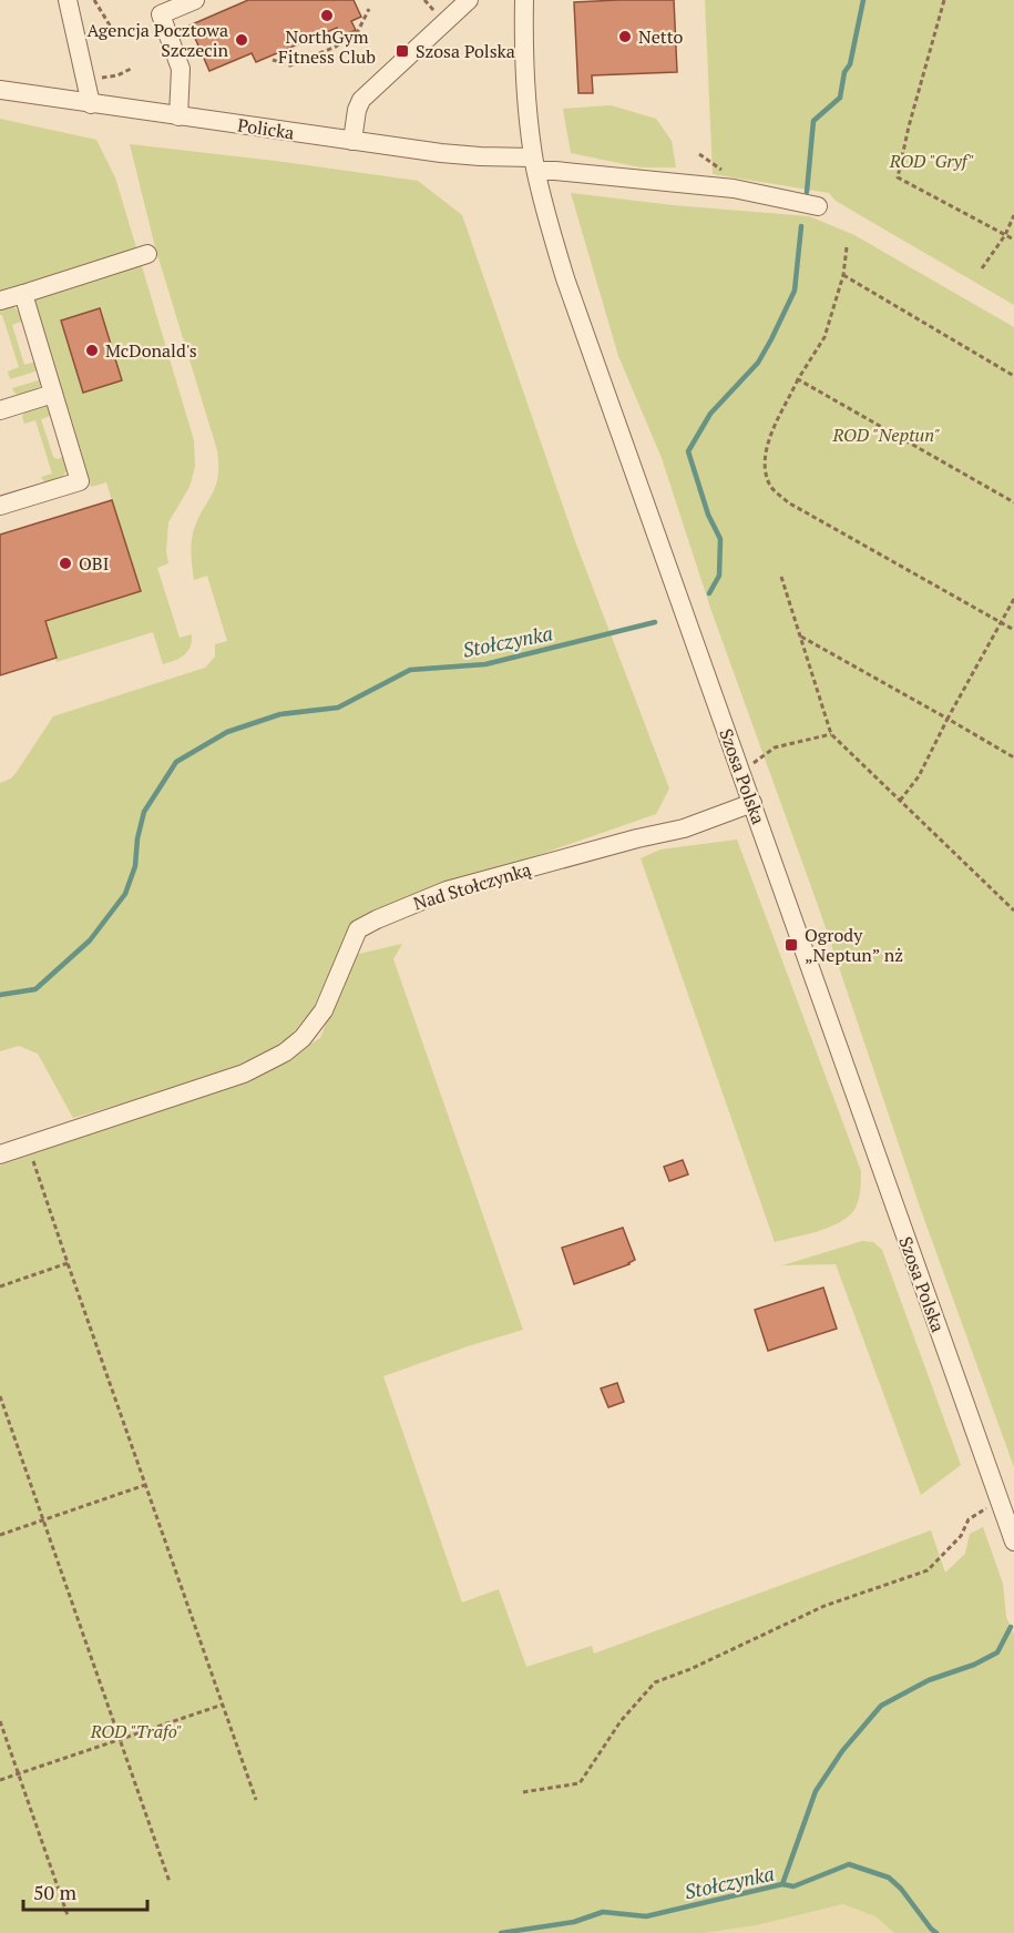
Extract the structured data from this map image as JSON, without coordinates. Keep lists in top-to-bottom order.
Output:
{
  "streets": {
    "street": ["Policka", "Szosa Polska", "Nad Stołczynką"]
  },
  "crossings": [
    ["Policka", "Szosa Polska"],
    ["Szosa Polska", "Nad Stołczynką"]
  ],
  "water": ["Stołczynka"],
  "parks": ["ROD \"Gryf\"", "ROD \"Neptun\"", "ROD \"Trafo\""],
  "places": {
    "other": [
      "NorthGym Fitness Club",
      "Netto",
      "Agencja Pocztowa Szczecin",
      "McDonald's",
      "OBI"
    ],
    "transit": ["Szosa Polska", "Ogrody „Neptun” nż"]
  },
  "scale_bar": "50 m"
}
